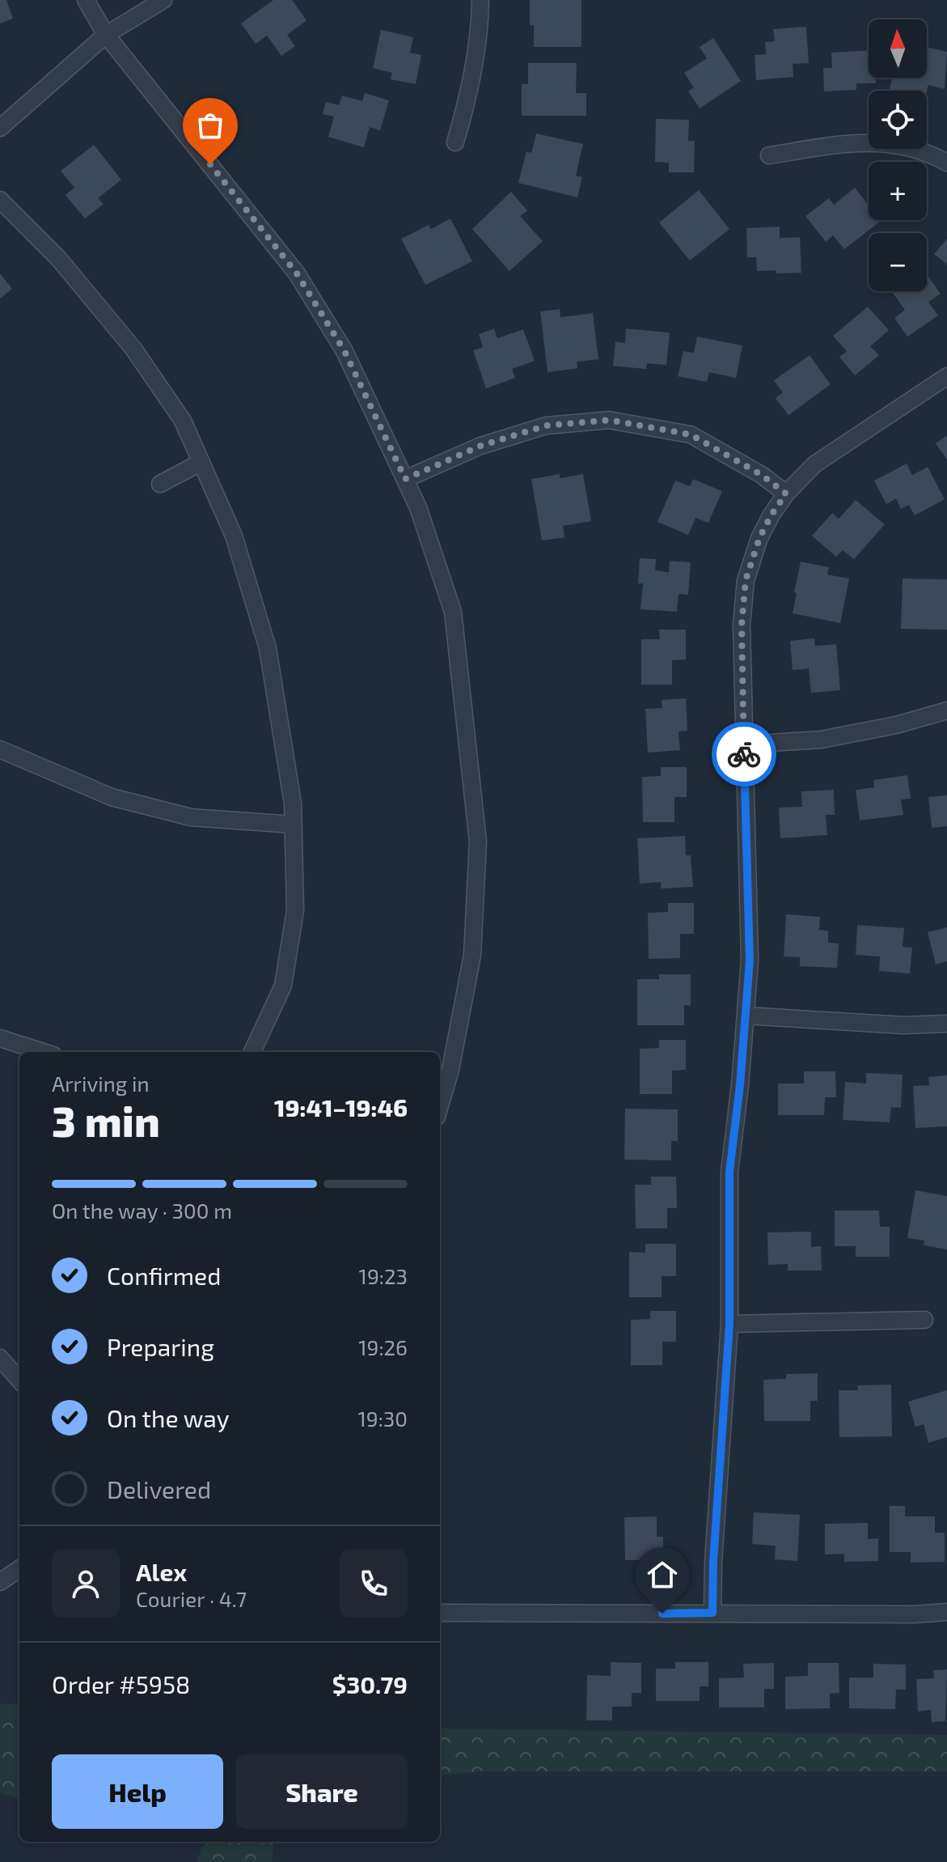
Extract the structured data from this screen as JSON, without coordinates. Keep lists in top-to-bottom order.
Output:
{
  "north": "top",
  "page": {
    "map_buttons": ["+", "−"],
    "heading": ["3 min", "Arriving in", "19:41–19:46"],
    "panel": [
      "Alex",
      "Courier · 4.7",
      "Order #5958",
      "$30.79"
    ],
    "bar": "On the way · 300 m",
    "list": [
      ["Confirmed", "19:23"],
      ["Preparing", "19:26"],
      ["On the way", "19:30"],
      "Delivered"
    ],
    "buttons": ["Help", "Share"]
  }
}
